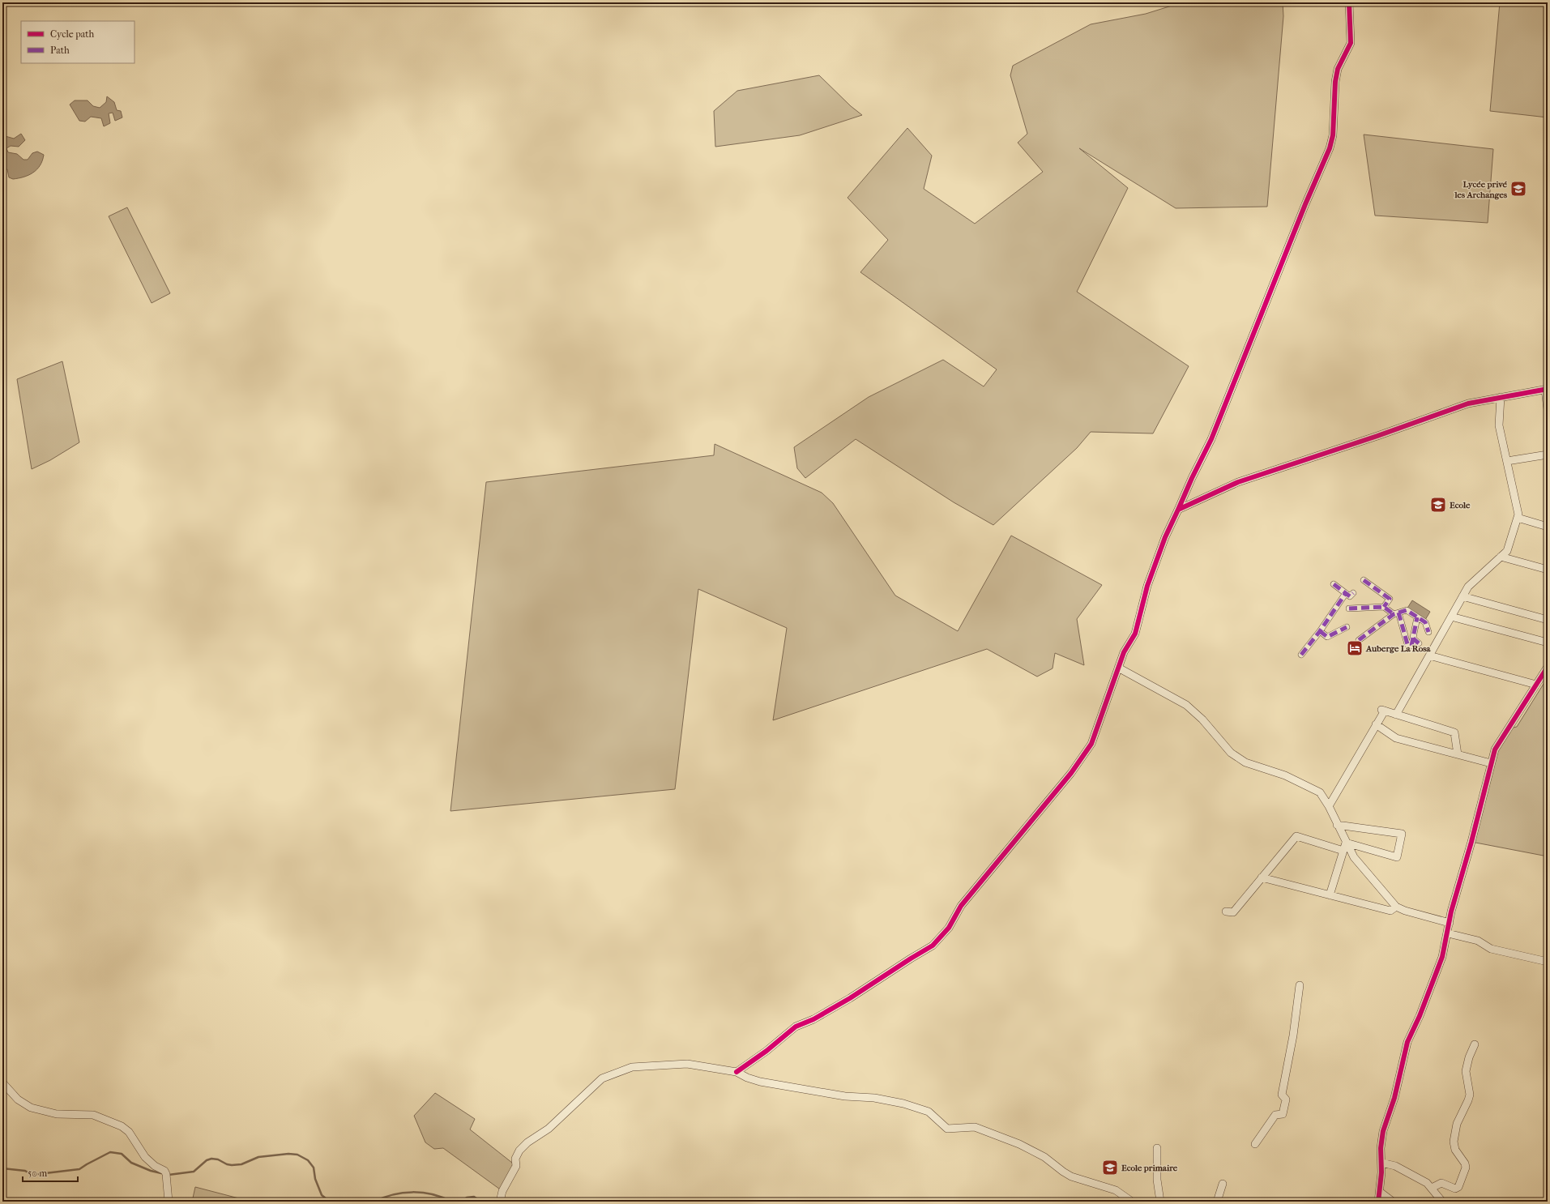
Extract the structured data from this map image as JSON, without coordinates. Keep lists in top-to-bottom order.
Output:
{
  "places": {
    "school or university": ["Lycée privé les Archanges", "Ecole", "Ecole primaire"],
    "hotel": ["Auberge La Rosa"]
  },
  "legend": ["Cycle path", "Path"],
  "scale_bar": "50 m"
}
